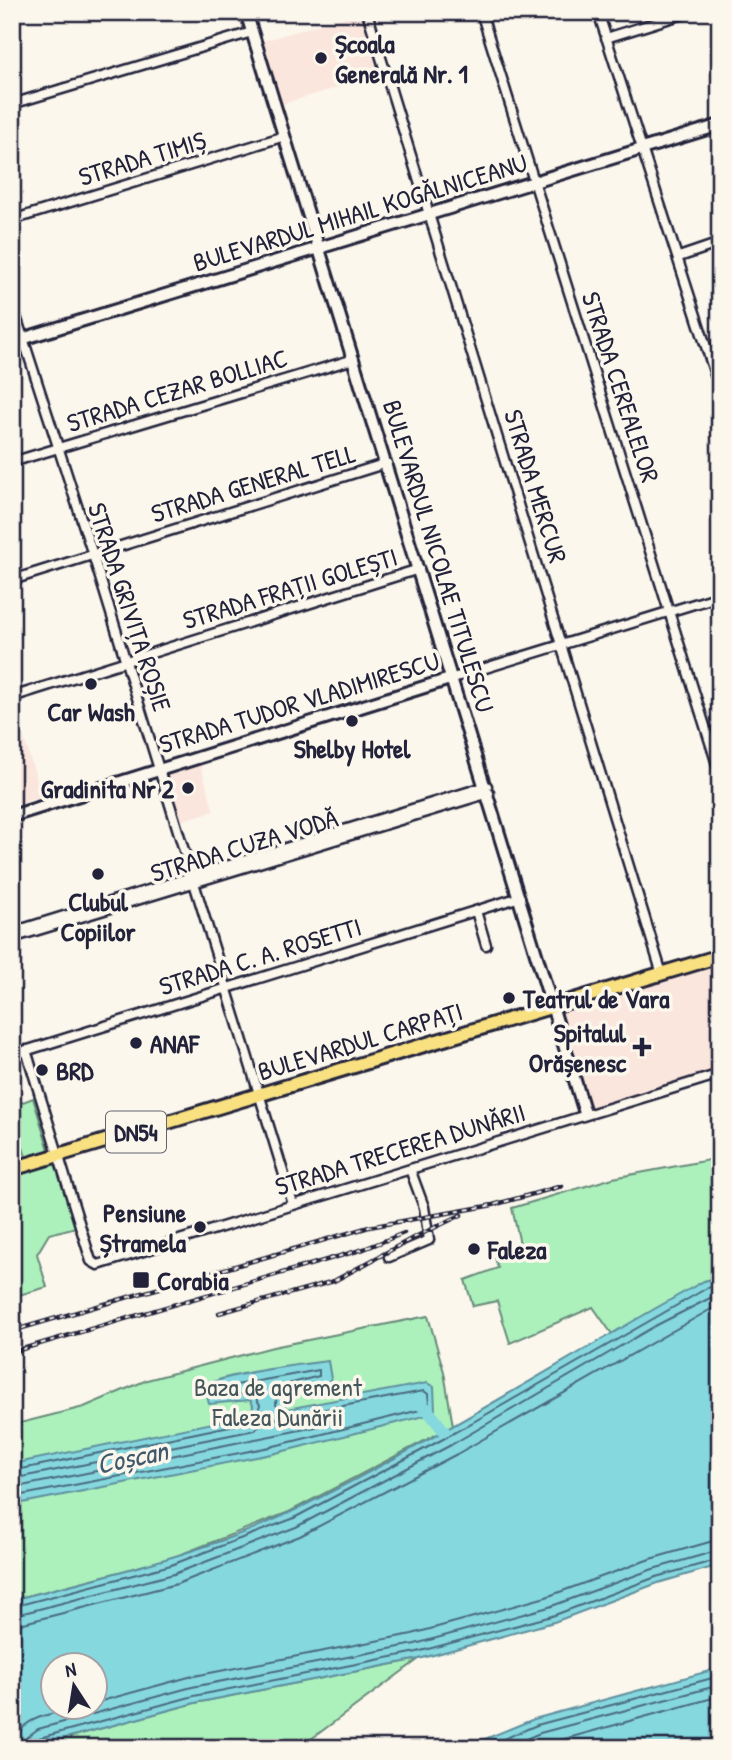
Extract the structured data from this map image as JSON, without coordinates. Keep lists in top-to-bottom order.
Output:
{
  "streets": {
    "main road": ["BULEVARDUL CARPAȚI", "DN54"],
    "street": [
      "STRADA TIMIȘ",
      "BULEVARDUL MIHAIL KOGĂLNICEANU",
      "STRADA CEREALELOR",
      "STRADA CEZAR BOLLIAC",
      "STRADA GENERAL TELL",
      "STRADA MERCUR",
      "BULEVARDUL NICOLAE TITULESCU",
      "STRADA FRAȚII GOLEȘTI",
      "STRADA GRIVIȚA ROȘIE",
      "STRADA TUDOR VLADIMIRESCU",
      "STRADA CUZA VODĂ",
      "STRADA C. A. ROSETTI",
      "STRADA TRECEREA DUNĂRII"
    ]
  },
  "crossings": [
    ["STRADA TIMIȘ", "BULEVARDUL NICOLAE TITULESCU"],
    ["BULEVARDUL MIHAIL KOGĂLNICEANU", "STRADA CEREALELOR"],
    ["BULEVARDUL MIHAIL KOGĂLNICEANU", "STRADA MERCUR"],
    ["BULEVARDUL MIHAIL KOGĂLNICEANU", "BULEVARDUL NICOLAE TITULESCU"],
    ["BULEVARDUL MIHAIL KOGĂLNICEANU", "STRADA GRIVIȚA ROȘIE"],
    ["STRADA CEREALELOR", "STRADA TUDOR VLADIMIRESCU"],
    ["STRADA CEZAR BOLLIAC", "BULEVARDUL NICOLAE TITULESCU"],
    ["STRADA CEZAR BOLLIAC", "STRADA GRIVIȚA ROȘIE"],
    ["STRADA GENERAL TELL", "BULEVARDUL NICOLAE TITULESCU"],
    ["STRADA GENERAL TELL", "STRADA GRIVIȚA ROȘIE"],
    ["STRADA MERCUR", "STRADA TUDOR VLADIMIRESCU"],
    ["STRADA MERCUR", "BULEVARDUL CARPAȚI"],
    ["BULEVARDUL NICOLAE TITULESCU", "STRADA FRAȚII GOLEȘTI"],
    ["BULEVARDUL NICOLAE TITULESCU", "STRADA TUDOR VLADIMIRESCU"],
    ["BULEVARDUL NICOLAE TITULESCU", "STRADA CUZA VODĂ"],
    ["BULEVARDUL NICOLAE TITULESCU", "STRADA C. A. ROSETTI"],
    ["BULEVARDUL NICOLAE TITULESCU", "BULEVARDUL CARPAȚI"],
    ["BULEVARDUL NICOLAE TITULESCU", "STRADA TRECEREA DUNĂRII"],
    ["STRADA FRAȚII GOLEȘTI", "STRADA GRIVIȚA ROȘIE"],
    ["STRADA GRIVIȚA ROȘIE", "STRADA TUDOR VLADIMIRESCU"],
    ["STRADA GRIVIȚA ROȘIE", "STRADA CUZA VODĂ"],
    ["STRADA GRIVIȚA ROȘIE", "STRADA C. A. ROSETTI"],
    ["STRADA GRIVIȚA ROȘIE", "BULEVARDUL CARPAȚI"],
    ["STRADA GRIVIȚA ROȘIE", "STRADA TRECEREA DUNĂRII"],
    ["BULEVARDUL CARPAȚI", "STRADA TRECEREA DUNĂRII"]
  ],
  "water": ["Coșcan"],
  "parks": ["Baza de agrement Faleza Dunării"],
  "places": {
    "other": [
      "Școala Generală Nr. 1",
      "Car Wash",
      "Shelby Hotel",
      "Gradinita Nr 2",
      "Clubul Copiilor",
      "Teatrul de Vara",
      "ANAF",
      "BRD",
      "Pensiune Ștramela",
      "Faleza"
    ],
    "health": ["Spitalul Orășenesc"],
    "transit": ["Corabia"]
  },
  "north": "top"
}
